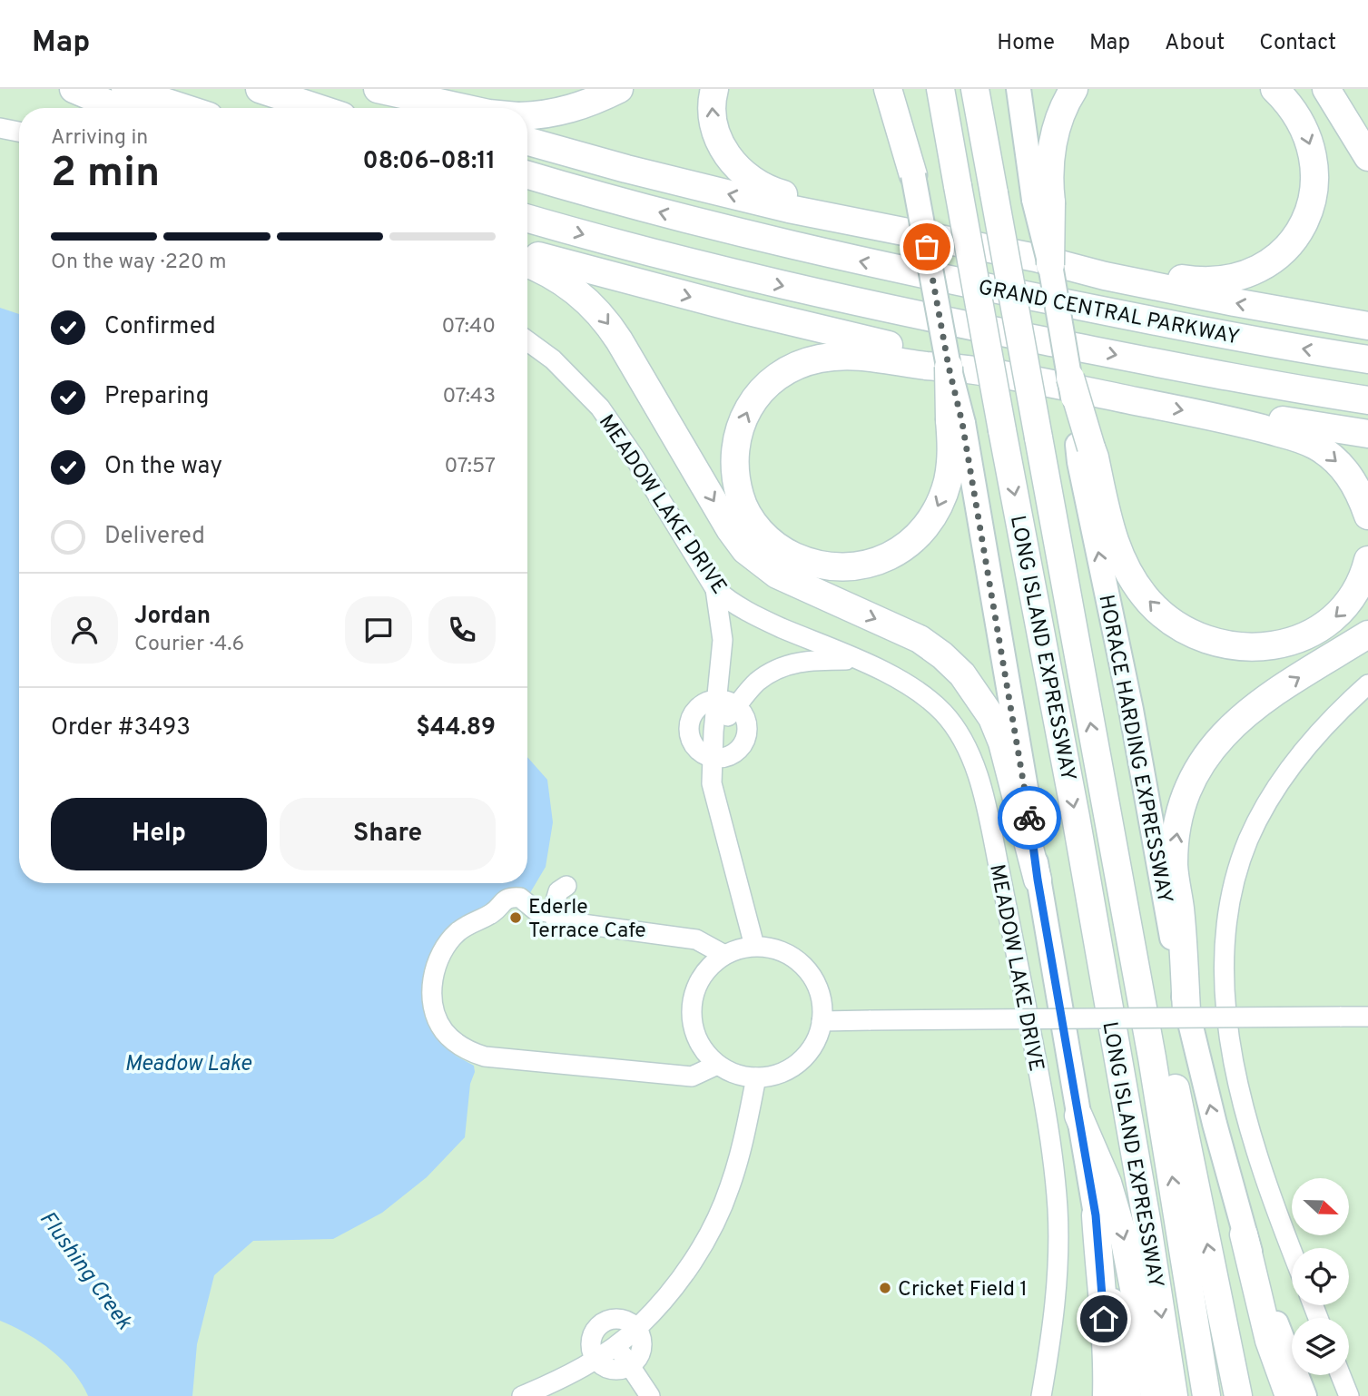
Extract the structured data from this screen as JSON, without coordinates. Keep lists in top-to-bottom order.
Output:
{
  "streets": {
    "highway": ["GRAND CENTRAL PARKWAY", "LONG ISLAND EXPRESSWAY"],
    "main road": ["HORACE HARDING EXPRESSWAY"],
    "street": ["MEADOW LAKE DRIVE"]
  },
  "water": ["Meadow Lake", "Flushing Creek"],
  "places": ["Ederle Terrace Cafe", "Cricket Field 1"],
  "north": "right",
  "page": {
    "header": "Map",
    "nav": [
      "Home",
      "Map",
      "About",
      "Contact"
    ],
    "heading": ["2 min", "Arriving in", "08:06–08:11"],
    "panel": [
      "Jordan",
      "Courier · 4.6",
      "Order #3493",
      "$44.89"
    ],
    "bar": "On the way · 220 m",
    "list": [
      ["Confirmed", "07:40"],
      ["Preparing", "07:43"],
      ["On the way", "07:57"],
      "Delivered"
    ],
    "buttons": ["Help", "Share"]
  }
}
